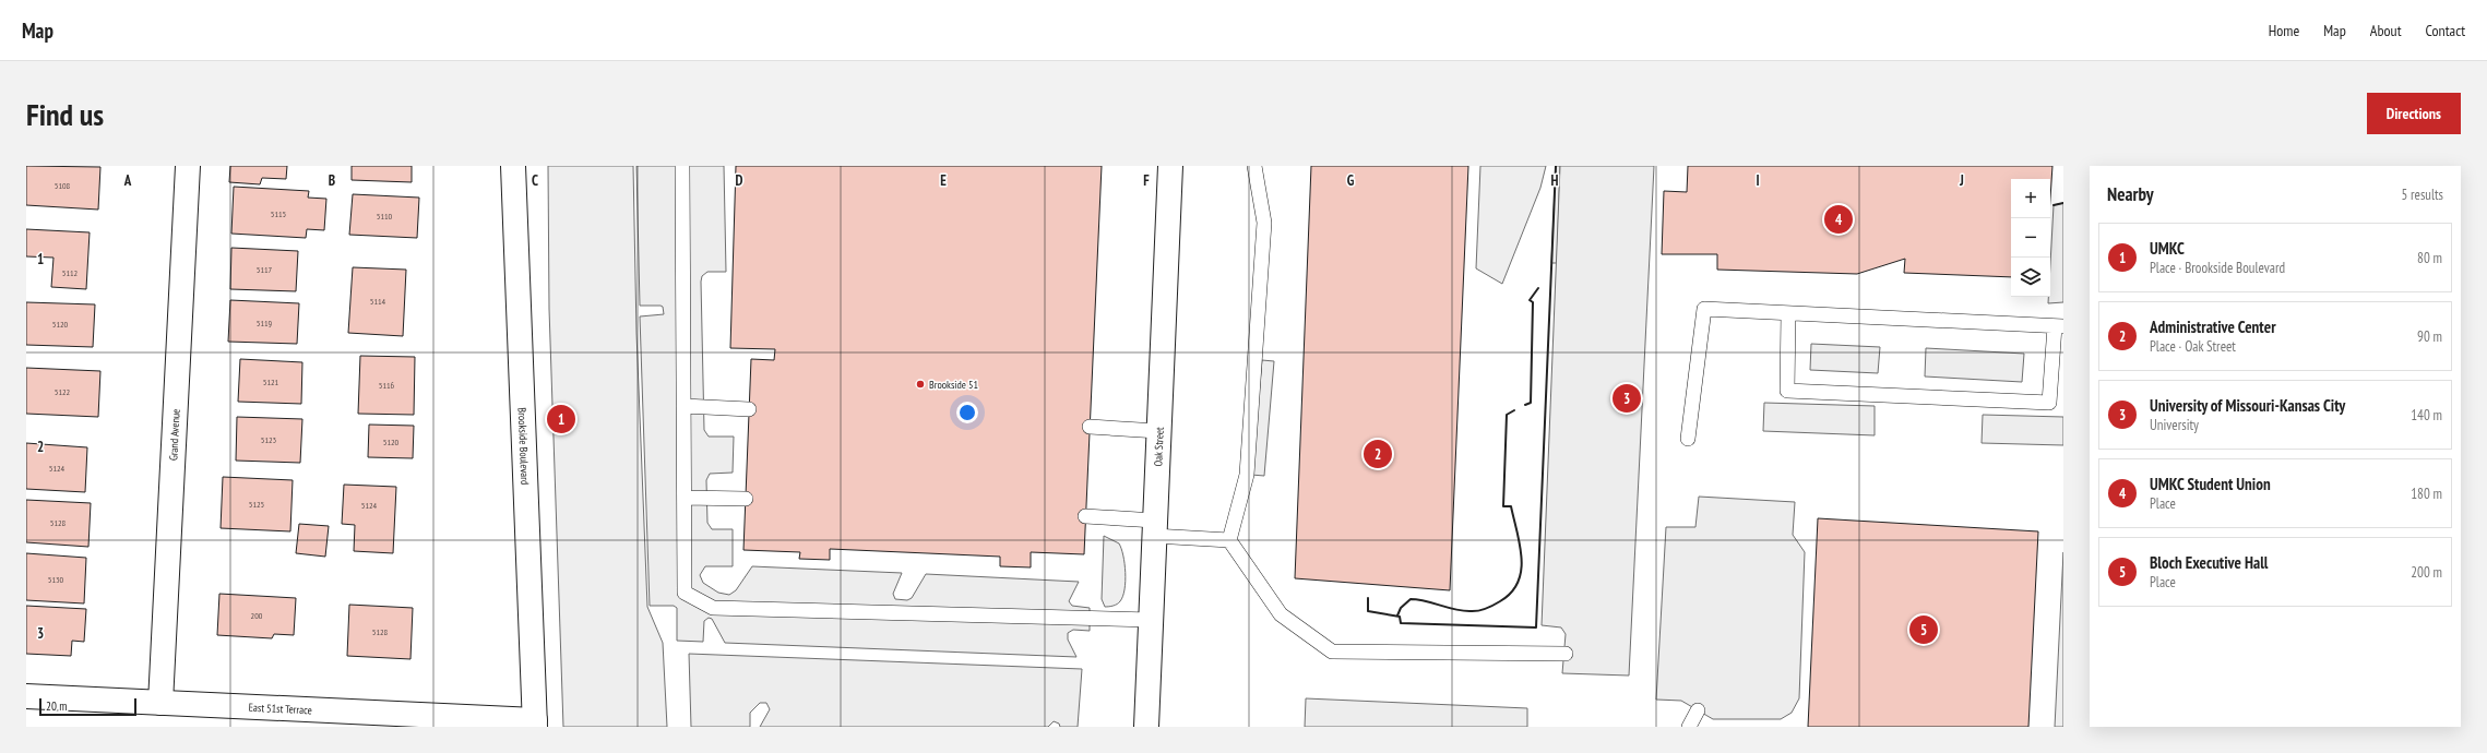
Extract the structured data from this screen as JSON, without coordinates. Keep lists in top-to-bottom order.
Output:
{
  "streets": {
    "street": [
      "Grand Avenue",
      "Brookside Boulevard",
      "Oak Street",
      "East 51st Terrace"
    ]
  },
  "crossings": [
    ["Grand Avenue", "East 51st Terrace"],
    ["Brookside Boulevard", "East 51st Terrace"]
  ],
  "places": ["Brookside 51"],
  "house_numbers": [
    "5108",
    "5115",
    "5110",
    "5117",
    "5112",
    "5114",
    "5119",
    "5120",
    "5121",
    "5116",
    "5122",
    "5123",
    "5120",
    "5124",
    "5125",
    "5124",
    "5128",
    "5130",
    "200",
    "5128"
  ],
  "scale_bar": "20 m",
  "page": {
    "header": "Map",
    "nav": [
      "Home",
      "Map",
      "About",
      "Contact"
    ],
    "buttons": "Directions",
    "title": "Find us",
    "heading": ["Nearby", "5 results"],
    "map_buttons": ["+", "−"],
    "pins": [
      "4",
      "3",
      "1",
      "2",
      "5"
    ],
    "list": [
      {
        "mark": "1",
        "name": "UMKC",
        "note": "Place · Brookside Boulevard",
        "value": "80 m"
      },
      {
        "mark": "2",
        "name": "Administrative Center",
        "note": "Place · Oak Street",
        "value": "90 m"
      },
      {
        "mark": "3",
        "name": "University of Missouri-Kansas City",
        "note": "University",
        "value": "140 m"
      },
      {
        "mark": "4",
        "name": "UMKC Student Union",
        "note": "Place",
        "value": "180 m"
      },
      {
        "mark": "5",
        "name": "Bloch Executive Hall",
        "note": "Place",
        "value": "200 m"
      }
    ],
    "scale": "20 m"
  },
  "grid": {
    "columns": [
      "A",
      "B",
      "C",
      "D",
      "E",
      "F",
      "G",
      "H",
      "I",
      "J"
    ],
    "rows": ["1", "2", "3"]
  }
}
